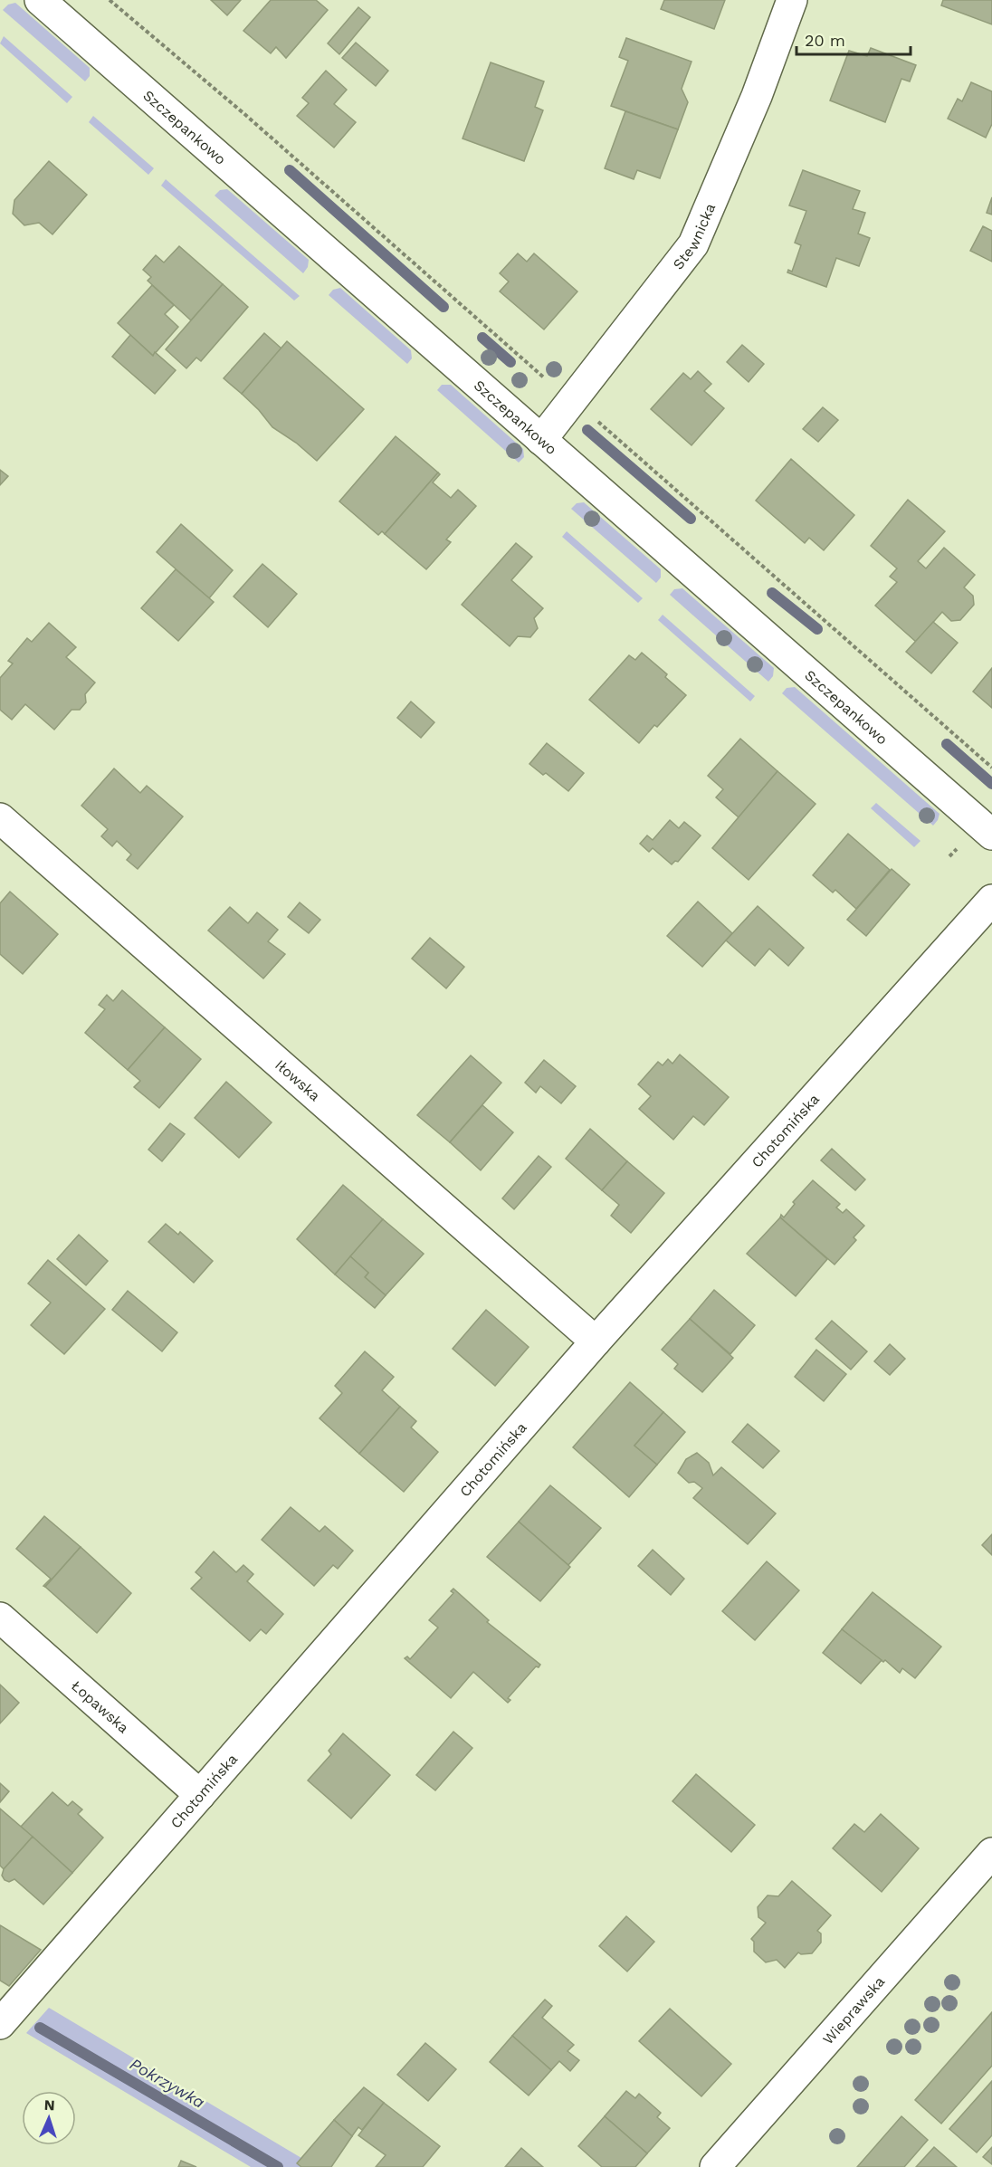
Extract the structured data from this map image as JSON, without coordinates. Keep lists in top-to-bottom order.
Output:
{
  "streets": {
    "street": [
      "Szczepankowo",
      "Stewnicka",
      "Iłowska",
      "Chotomińska",
      "Łopawska",
      "Wieprawska"
    ]
  },
  "crossings": [
    ["Szczepankowo", "Stewnicka"],
    ["Iłowska", "Chotomińska"],
    ["Chotomińska", "Łopawska"]
  ],
  "water": ["Pokrzywka"],
  "scale_bar": "20 m",
  "north": "top"
}
